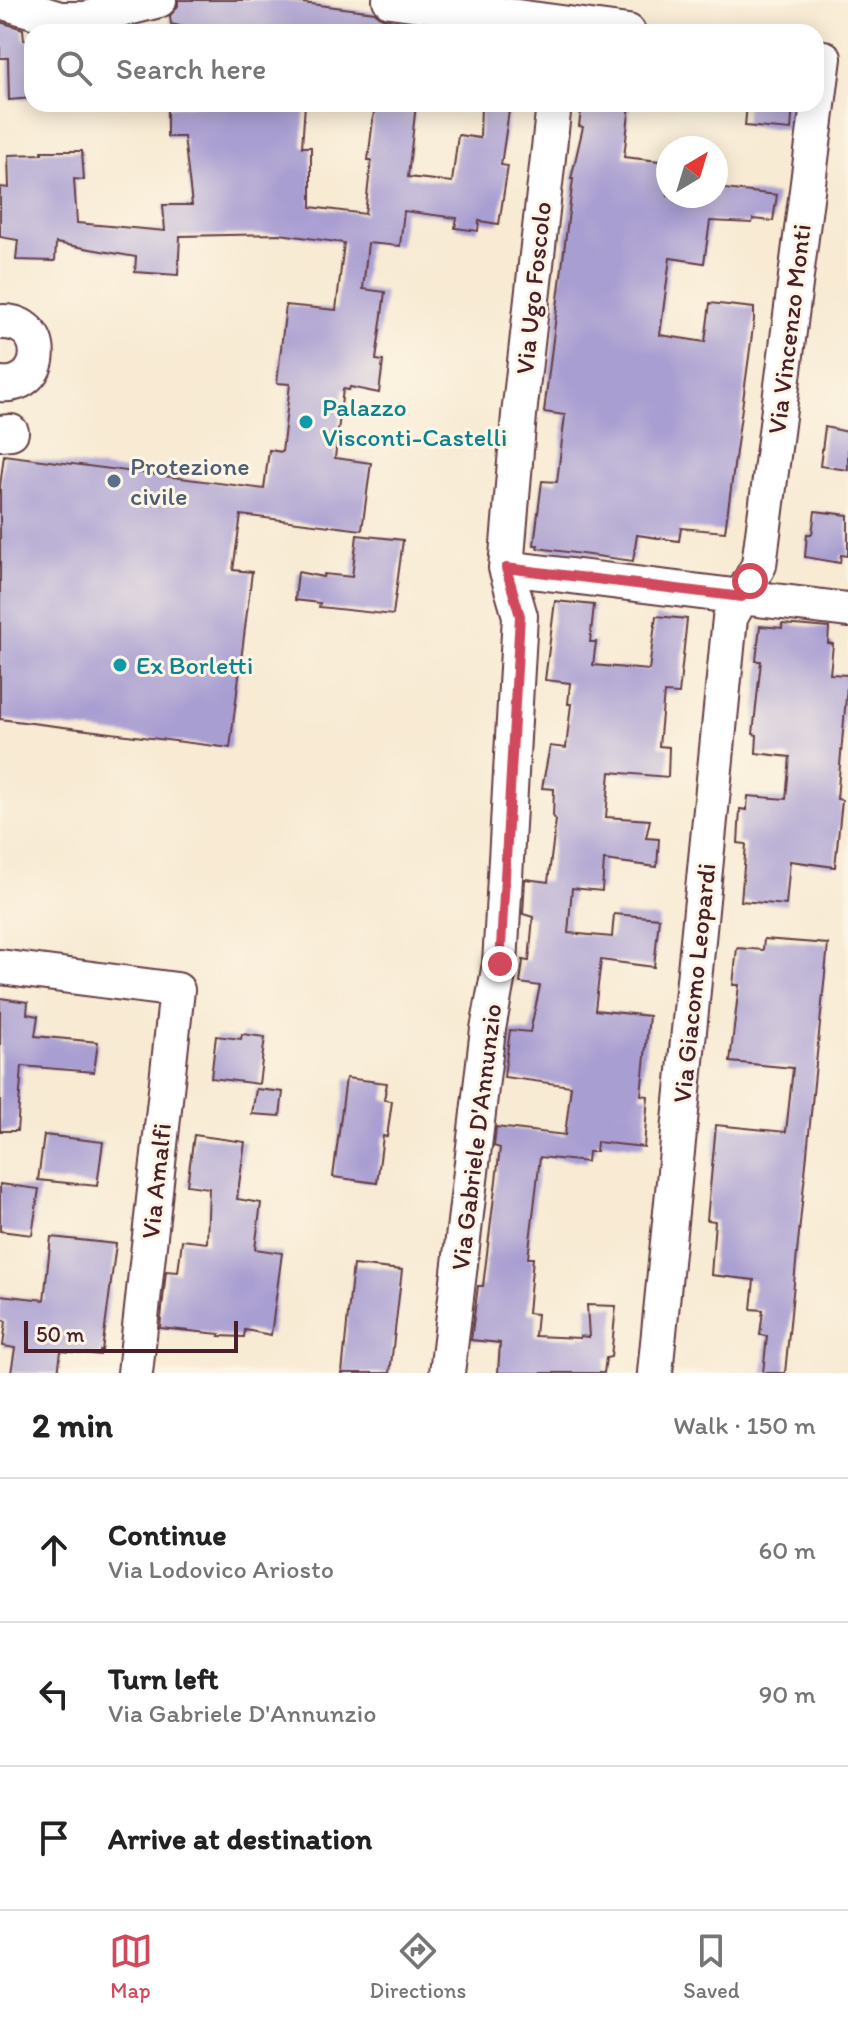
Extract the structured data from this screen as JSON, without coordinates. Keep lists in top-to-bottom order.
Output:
{
  "streets": {
    "street": [
      "Via Ugo Foscolo",
      "Via Vincenzo Monti",
      "Via Giacomo Leopardi",
      "Via Gabriele D'Annunzio",
      "Via Amalfi"
    ]
  },
  "crossings": [
    ["Via Ugo Foscolo", "Via Gabriele D'Annunzio"],
    ["Via Vincenzo Monti", "Via Giacomo Leopardi"]
  ],
  "places": ["Palazzo Visconti-Castelli", "Protezione civile", "Ex Borletti"],
  "scale_bar": "50 m",
  "north": "top right",
  "page": {
    "search": "Search here",
    "scale": "50 m",
    "heading": ["2 min", "Walk · 150 m"],
    "list": [
      ["Continue", "Via Lodovico Ariosto", "60 m"],
      ["Turn left", "Via Gabriele D'Annunzio", "90 m"],
      "Arrive at destination"
    ],
    "nav": ["Map", "Directions", "Saved"]
  }
}
